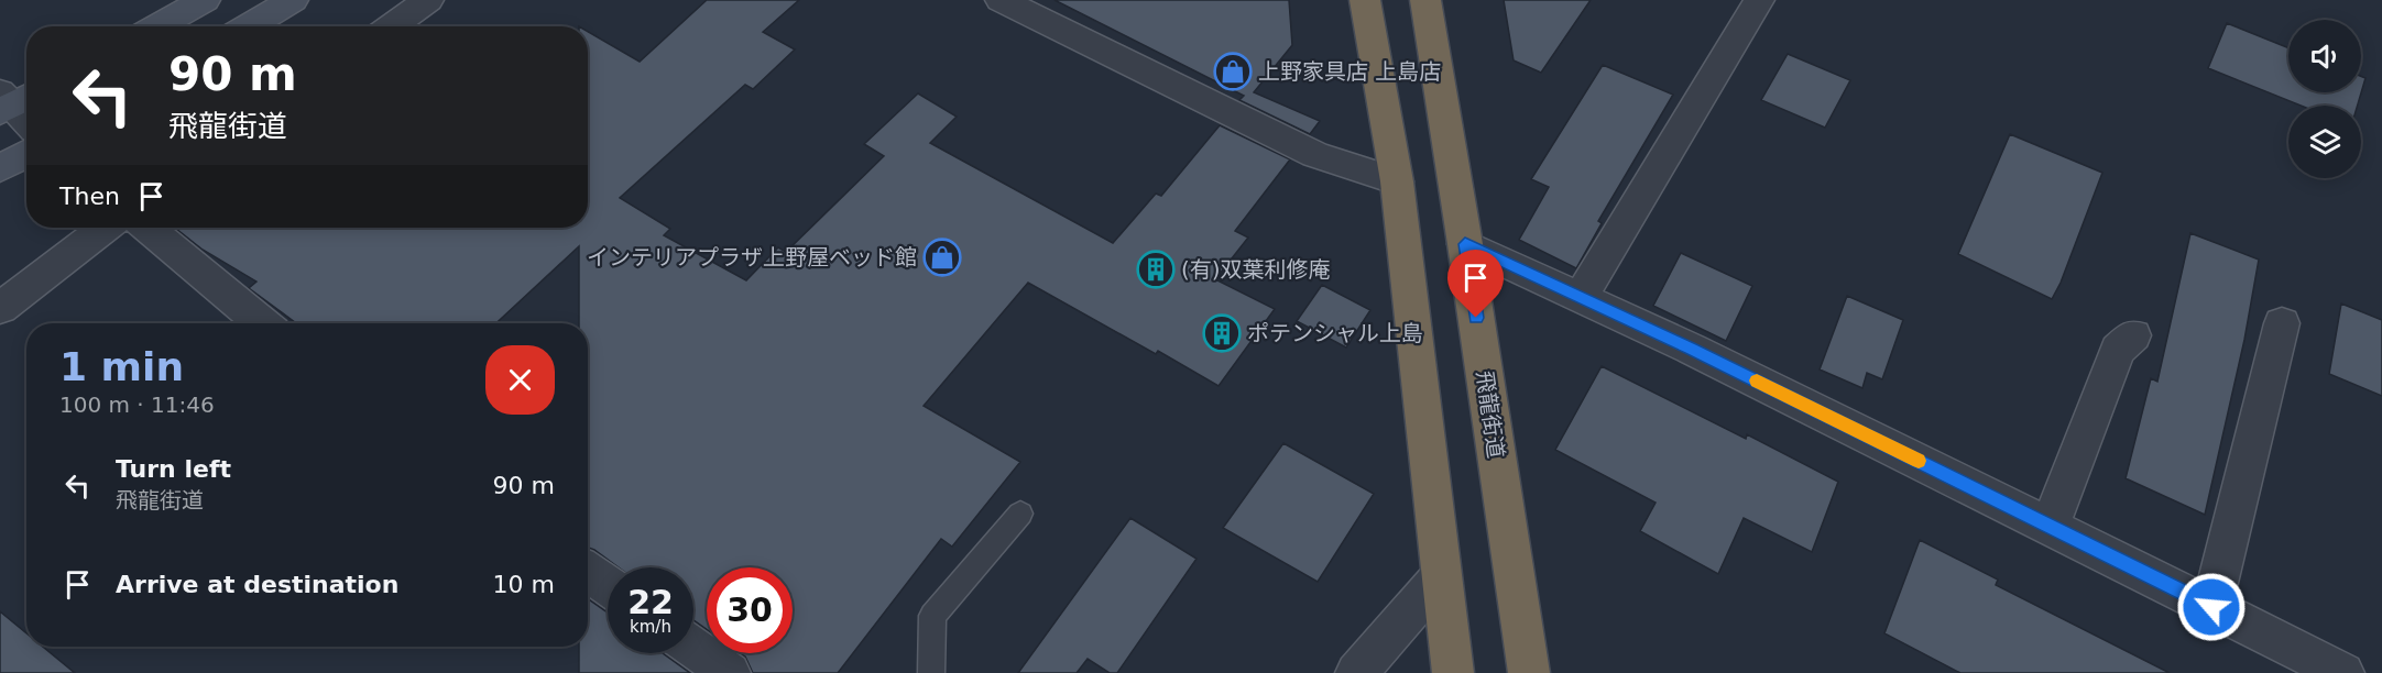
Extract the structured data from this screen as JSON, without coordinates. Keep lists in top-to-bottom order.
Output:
{
  "streets": {
    "highway": ["飛龍街道"]
  },
  "places": {
    "shop": ["上野家具店 上島店", "インテリアプラザ上野屋ベッド館"],
    "building": ["(有)双葉利修庵", "ポテンシャル上島"]
  },
  "page": {
    "turn": ["90 m", "飛龍街道"],
    "then": "Then",
    "heading": ["1 min", "100 m · 11:46"],
    "list": [
      {
        "name": "Turn left",
        "note": "飛龍街道",
        "value": "90 m"
      },
      {
        "name": "Arrive at destination",
        "value": "10 m"
      }
    ],
    "speed": "22 km/h",
    "limit": "30"
  }
}
